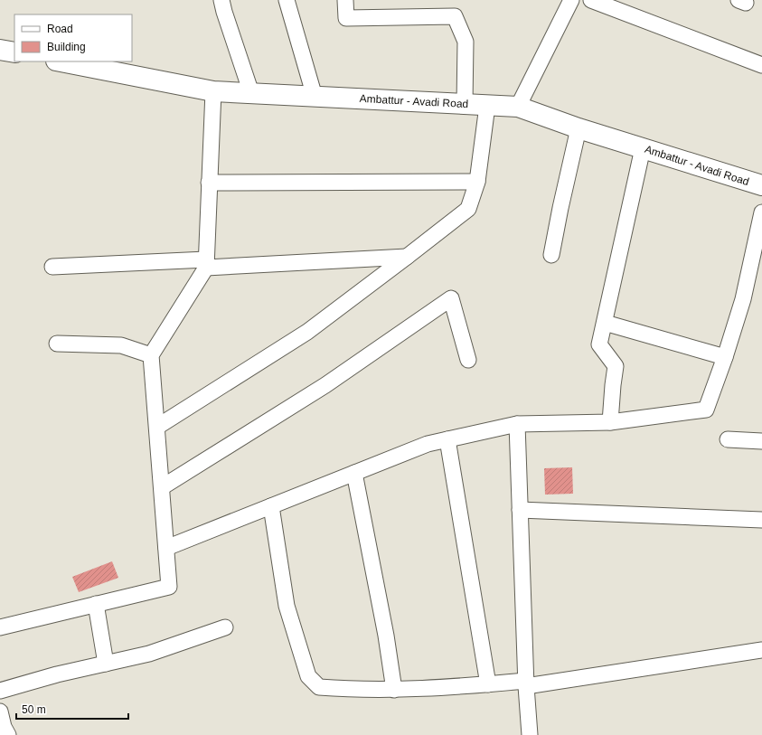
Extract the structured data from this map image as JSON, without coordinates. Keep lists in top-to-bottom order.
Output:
{
  "streets": {
    "street": ["Ambattur - Avadi Road"]
  },
  "legend": ["Road", "Building"],
  "scale_bar": "50 m"
}
